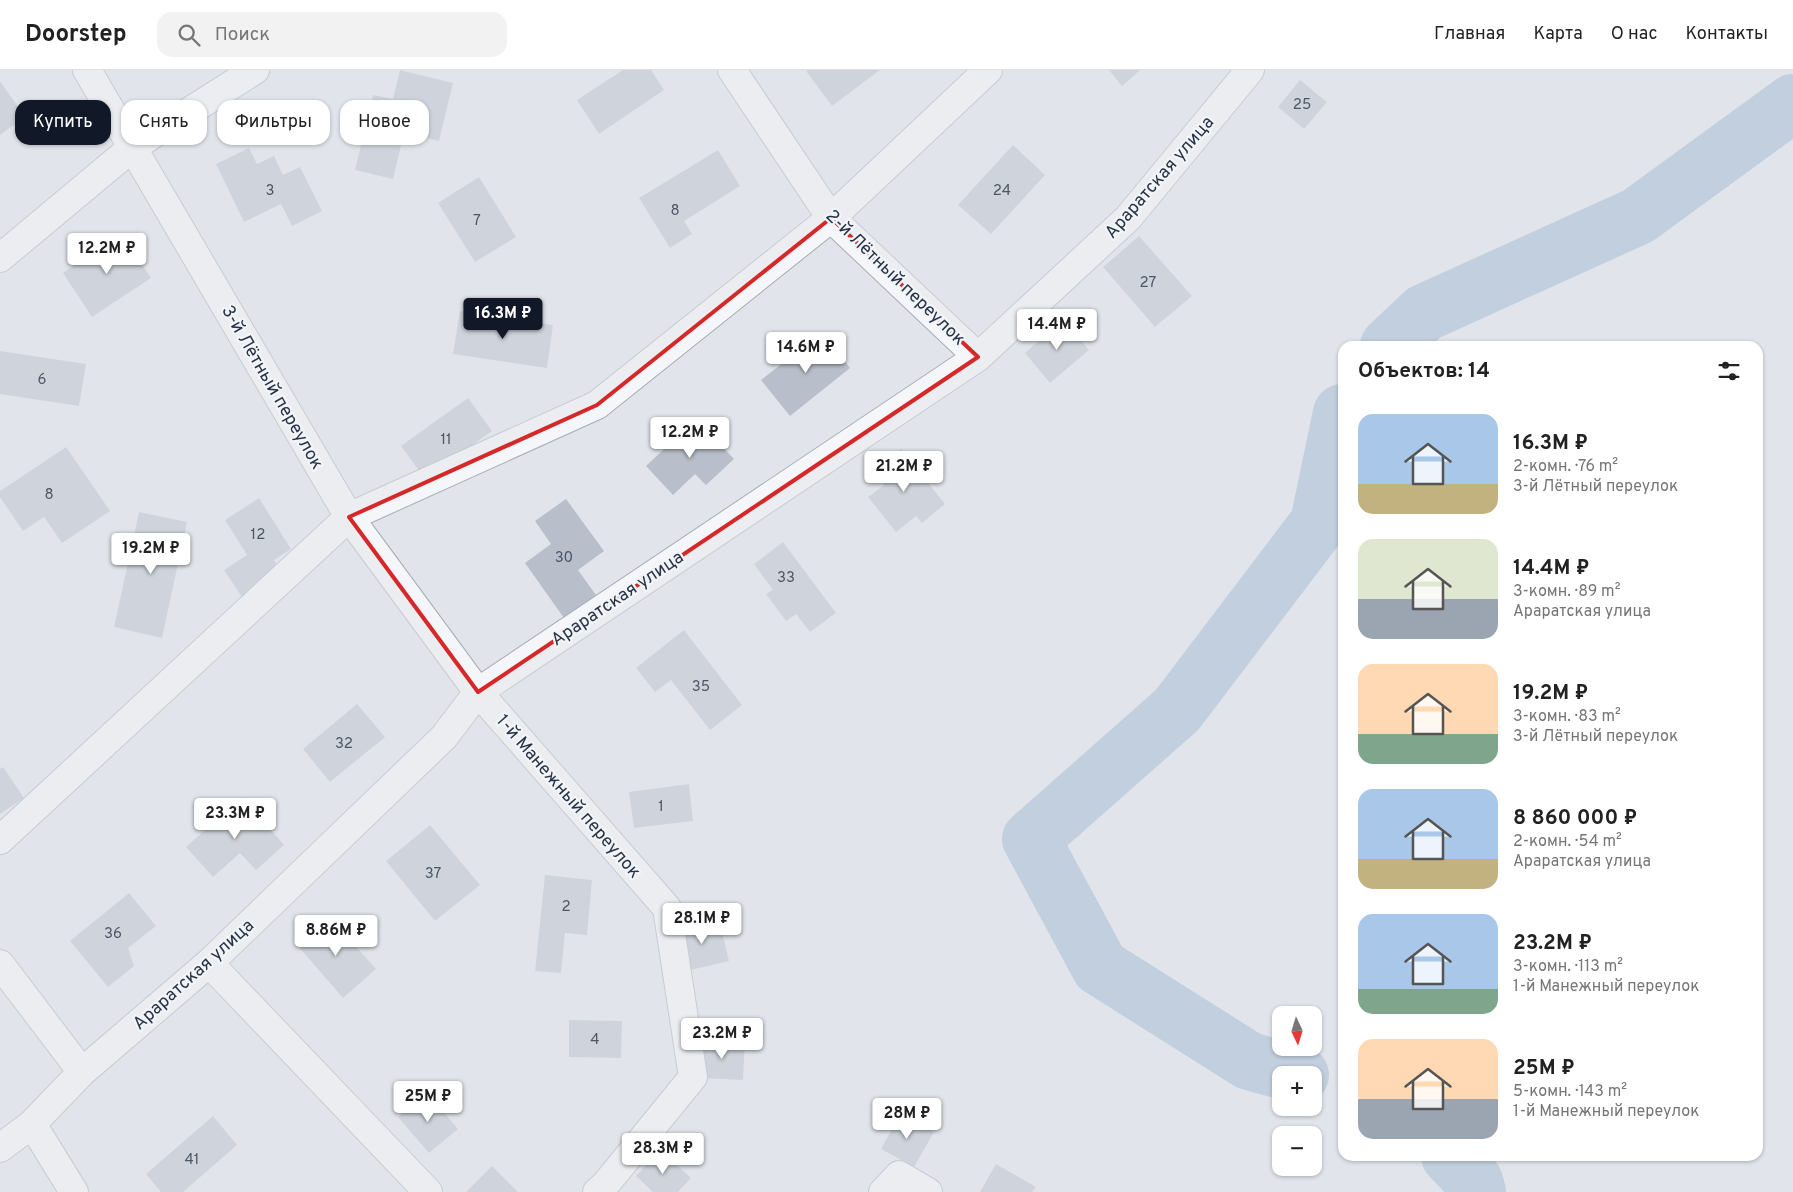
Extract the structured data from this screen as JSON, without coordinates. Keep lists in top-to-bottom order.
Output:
{
  "streets": {
    "street": [
      "Араратская улица",
      "2-й Лётный переулок",
      "3-й Лётный переулок",
      "1-й Манежный переулок"
    ]
  },
  "crossings": [
    ["Араратская улица", "2-й Лётный переулок"],
    ["Араратская улица", "3-й Лётный переулок"],
    ["Араратская улица", "1-й Манежный переулок"],
    ["3-й Лётный переулок", "1-й Манежный переулок"]
  ],
  "house_numbers": [
    "25",
    "3",
    "24",
    "8",
    "7",
    "27",
    "6",
    "11",
    "8",
    "12",
    "30",
    "33",
    "35",
    "32",
    "1",
    "37",
    "2",
    "36",
    "4",
    "41"
  ],
  "north": "bottom",
  "page": {
    "header": "Doorstep",
    "search": "Поиск",
    "nav": [
      "Главная",
      "Карта",
      "О нас",
      "Контакты"
    ],
    "chip": [
      "Купить",
      "Снять",
      "Фильтры",
      "Новое"
    ],
    "price": [
      "12.2M ₽",
      "16.3M ₽",
      "14.4M ₽",
      "14.6M ₽",
      "12.2M ₽",
      "21.2M ₽",
      "19.2M ₽",
      "23.3M ₽",
      "28.1M ₽",
      "8.86M ₽",
      "23.2M ₽",
      "25M ₽",
      "28M ₽",
      "28.3M ₽"
    ],
    "heading": "Объектов: 14",
    "list": [
      {
        "name": "16.3M ₽",
        "note": "2-комн. · 76 m² · 3-й Лётный переулок"
      },
      {
        "name": "14.4M ₽",
        "note": "3-комн. · 89 m² · Араратская улица"
      },
      {
        "name": "19.2M ₽",
        "note": "3-комн. · 83 m² · 3-й Лётный переулок"
      },
      {
        "name": "8 860 000 ₽",
        "note": "2-комн. · 54 m² · Араратская улица"
      },
      {
        "name": "23.2M ₽",
        "note": "3-комн. · 113 m² · 1-й Манежный переулок"
      },
      {
        "name": "25M ₽",
        "note": "5-комн. · 143 m² · 1-й Манежный переулок"
      }
    ],
    "map_buttons": ["+", "−"]
  }
}
